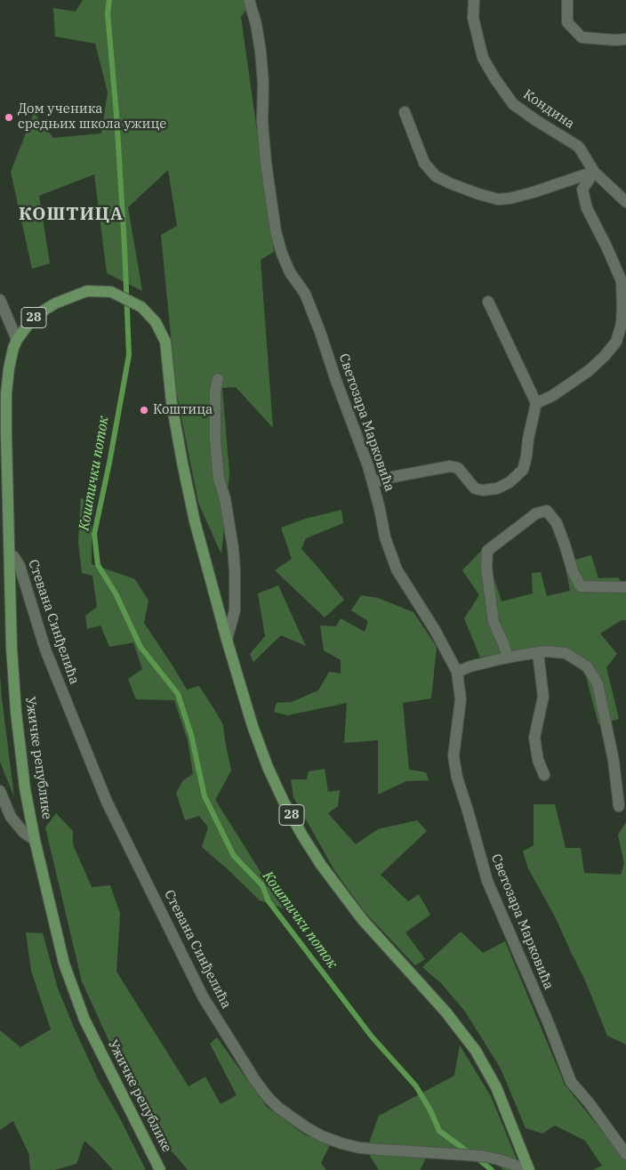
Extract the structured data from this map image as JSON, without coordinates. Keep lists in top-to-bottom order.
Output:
{
  "streets": {
    "main road": ["28", "Ужичке републике"],
    "street": ["Кондина", "Светозара Марковића", "Стевана Синђелића"]
  },
  "crossings": [
    ["Стевана Синђелића", "Ужичке републике"]
  ],
  "districts": ["КОШТИЦА"],
  "water": ["Коштички поток"],
  "places": ["Дом ученика средњих школа ужице", "Коштица"]
}
